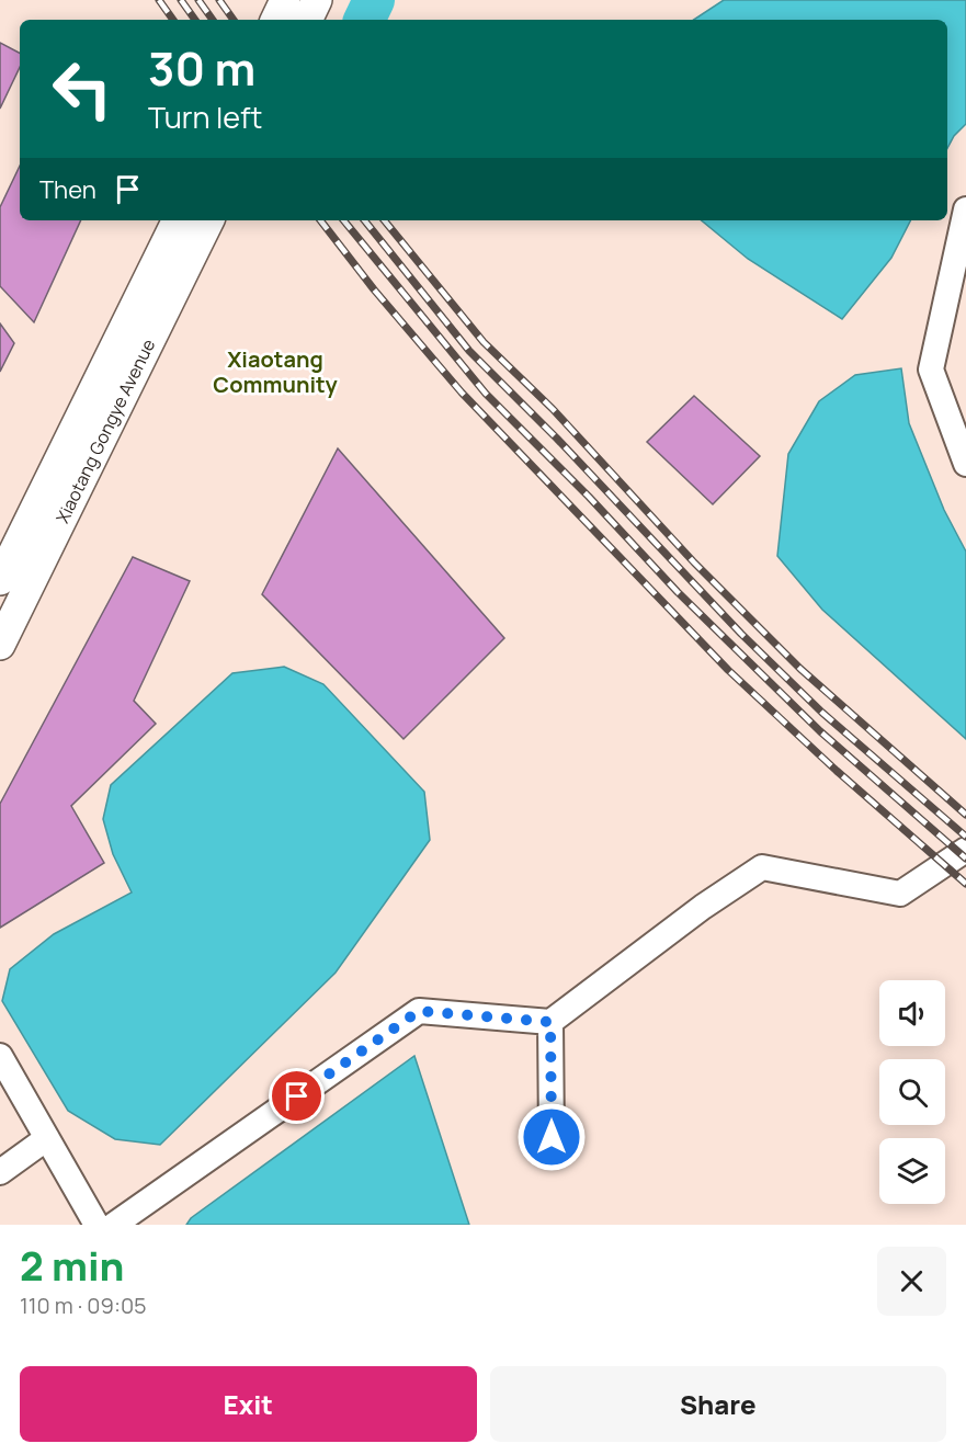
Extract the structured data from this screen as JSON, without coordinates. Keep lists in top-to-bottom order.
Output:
{
  "streets": {
    "main road": ["Xiaotang Gongye Avenue"]
  },
  "districts": ["Xiaotang Community"],
  "page": {
    "turn": ["30 m", "Turn left"],
    "then": "Then",
    "heading": ["2 min", "110 m · 09:05"],
    "buttons": ["Exit", "Share"]
  }
}
